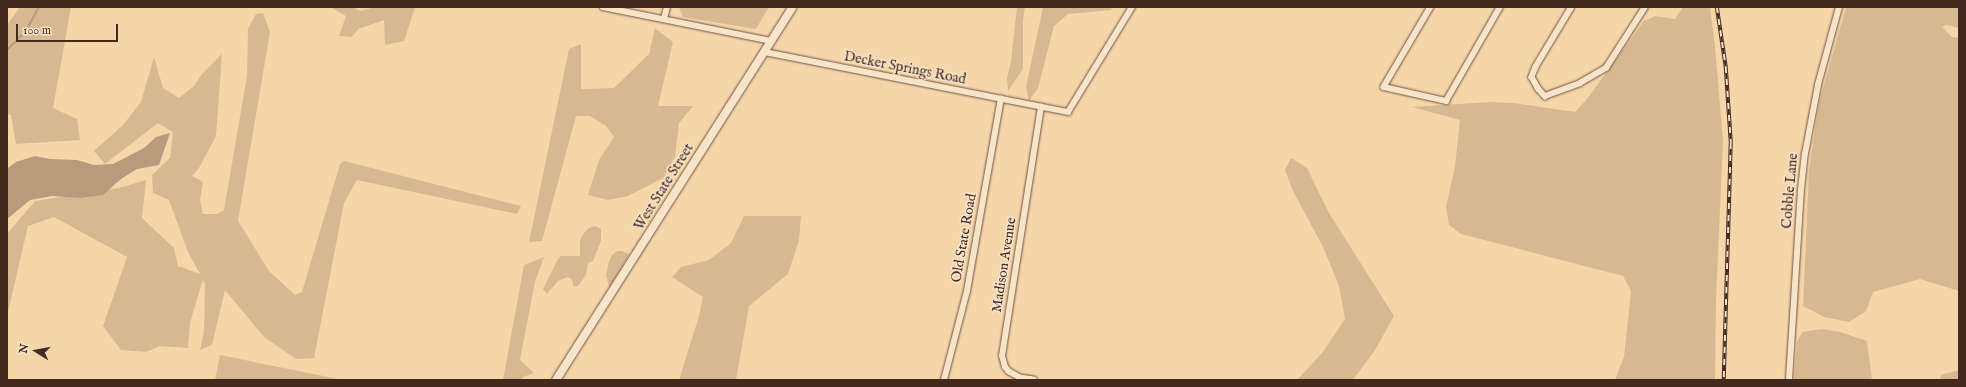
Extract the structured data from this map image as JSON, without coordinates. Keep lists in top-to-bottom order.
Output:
{
  "streets": {
    "street": [
      "Decker Springs Road",
      "West State Street",
      "Cobble Lane",
      "Old State Road",
      "Madison Avenue"
    ]
  },
  "crossings": [
    ["Decker Springs Road", "West State Street"],
    ["Decker Springs Road", "Old State Road"],
    ["Decker Springs Road", "Madison Avenue"]
  ],
  "scale_bar": "100 m",
  "north": "left"
}
